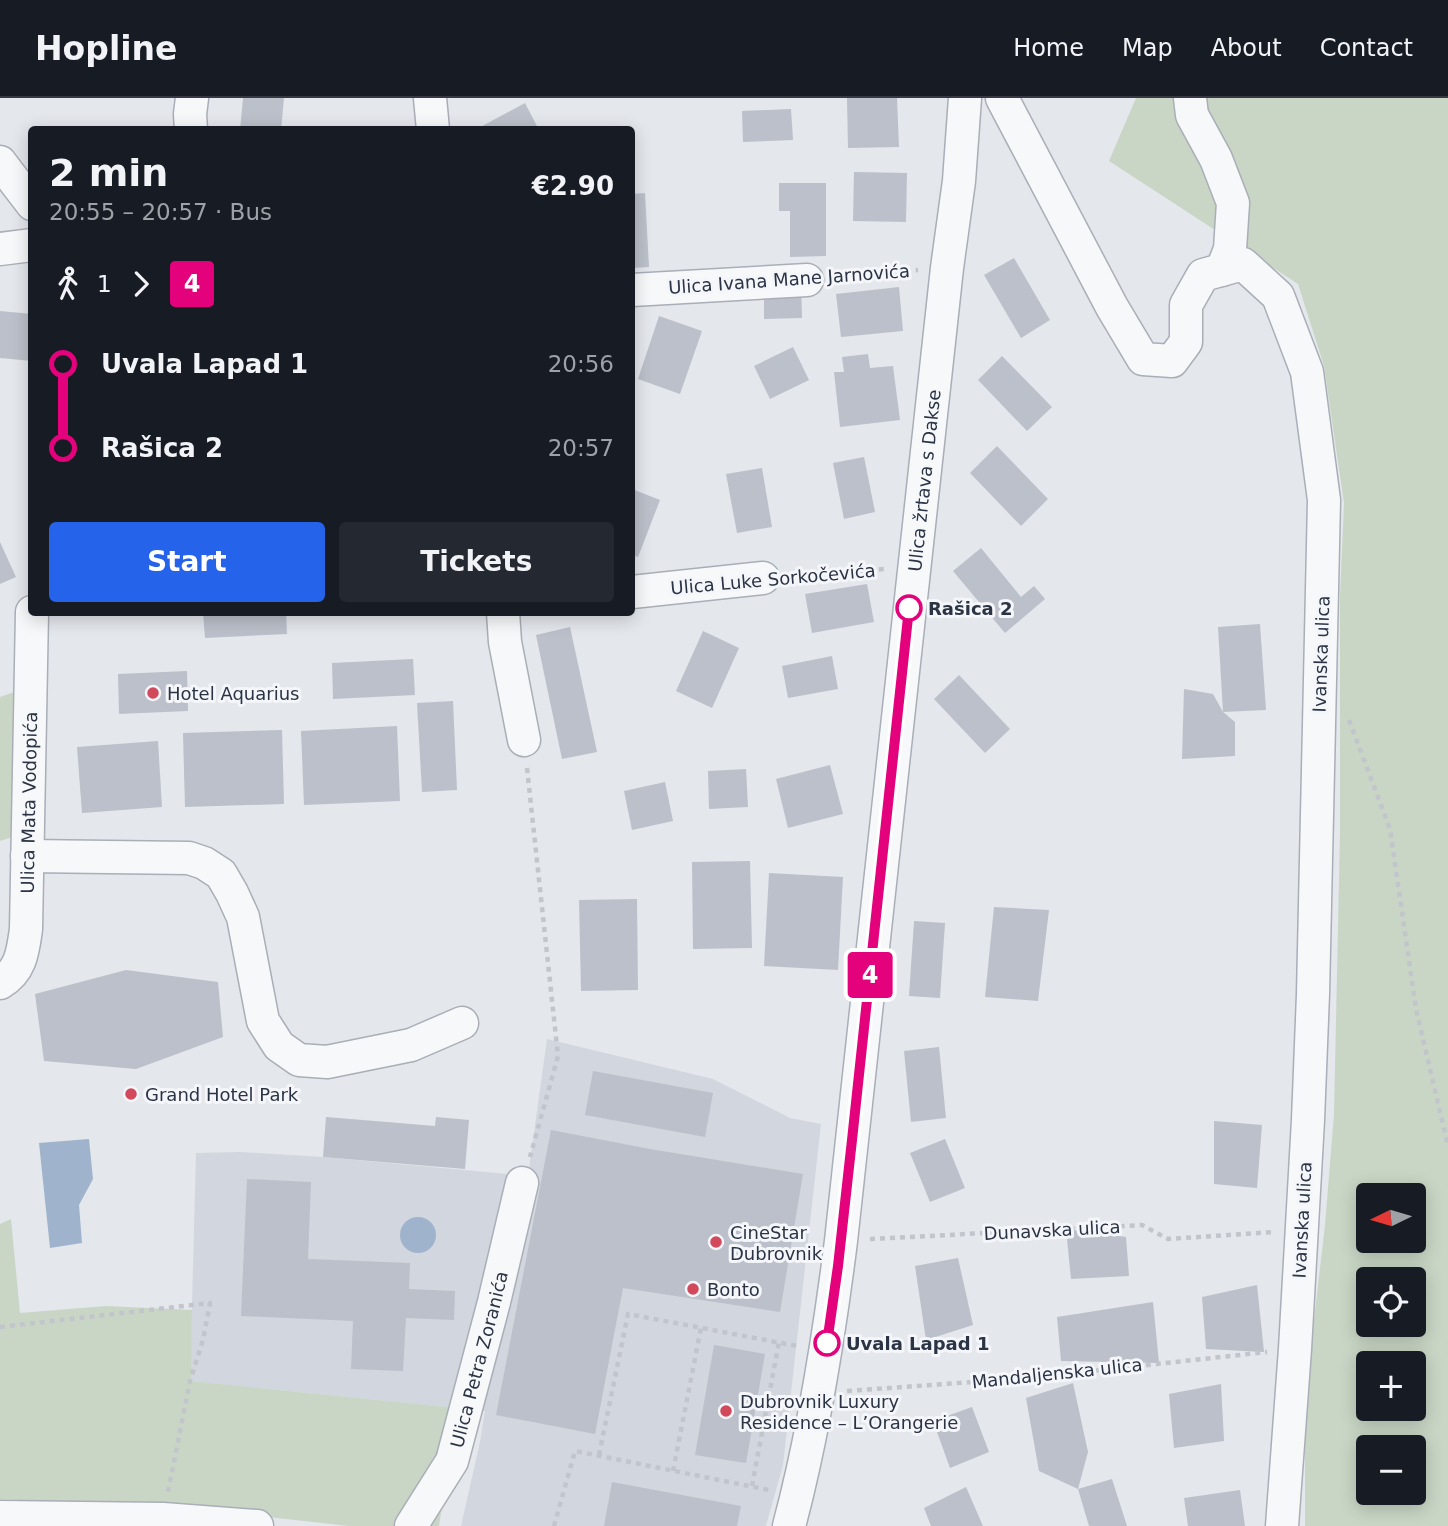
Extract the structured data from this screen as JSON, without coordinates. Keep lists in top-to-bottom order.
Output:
{
  "streets": {
    "street": [
      "Ulica Ivana Mane Jarnovića",
      "Ulica žrtava s Dakse",
      "Ulica Luke Sorkočevića",
      "Ivanska ulica",
      "Ulica Mata Vodopića",
      "Ulica Petra Zoranića"
    ],
    "path": ["Dunavska ulica", "Mandaljenska ulica"]
  },
  "crossings": [
    ["Ulica Ivana Mane Jarnovića", "Ulica žrtava s Dakse"],
    ["Ulica žrtava s Dakse", "Ulica Luke Sorkočevića"],
    ["Ulica žrtava s Dakse", "Dunavska ulica"],
    ["Ulica žrtava s Dakse", "Mandaljenska ulica"],
    ["Ivanska ulica", "Dunavska ulica"],
    ["Ivanska ulica", "Mandaljenska ulica"]
  ],
  "places": [
    "Rašica 2",
    "Hotel Aquarius",
    "Grand Hotel Park",
    "CineStar Dubrovnik",
    "Bonto",
    "Uvala Lapad 1",
    "Dubrovnik Luxury Residence – L’Orangerie"
  ],
  "lines": ["bus line 4"],
  "north": "left",
  "page": {
    "header": "Hopline",
    "nav": [
      "Home",
      "Map",
      "About",
      "Contact"
    ],
    "on_map": "4",
    "heading": ["2 min", "20:55 – 20:57 · Bus", "€2.90"],
    "legs": ["1", "4"],
    "list": [
      {
        "name": "Uvala Lapad 1",
        "value": "20:56"
      },
      {
        "name": "Rašica 2",
        "value": "20:57"
      }
    ],
    "buttons": ["Start", "Tickets"],
    "map_buttons": ["+", "−"]
  }
}
